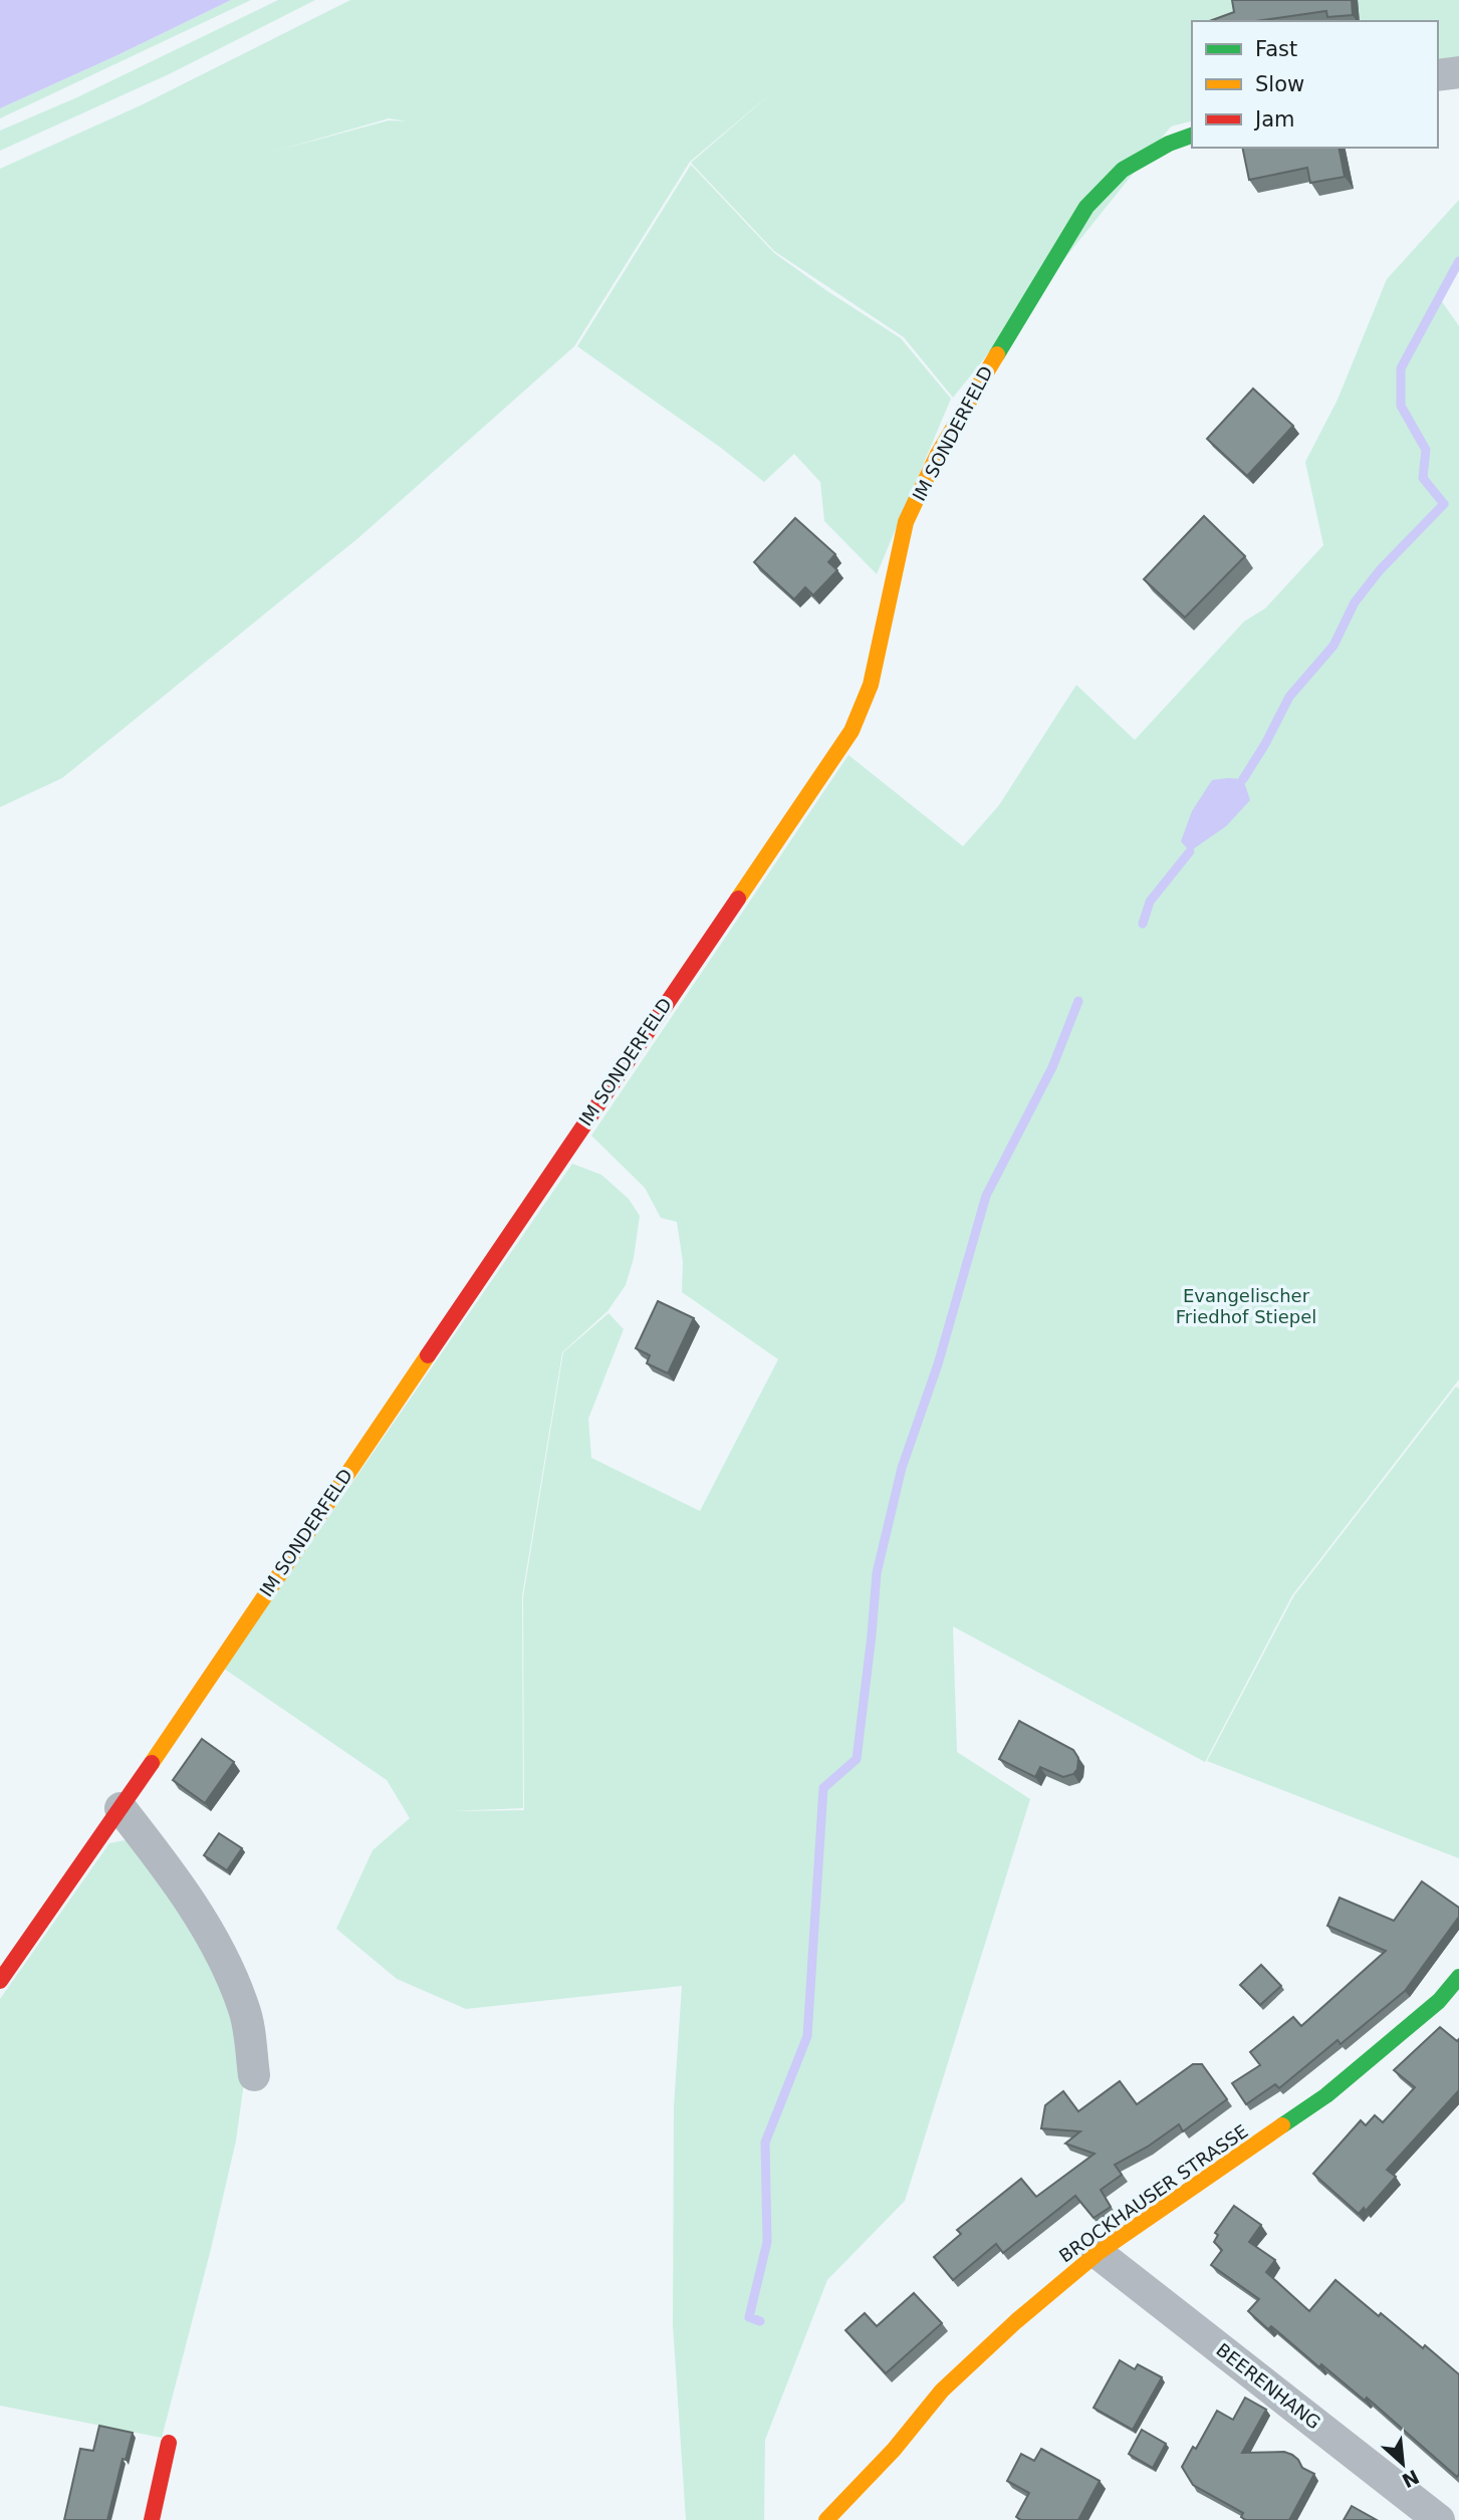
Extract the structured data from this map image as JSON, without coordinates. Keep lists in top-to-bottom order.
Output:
{
  "streets": {
    "street": ["IM SONDERFELD", "BROCKHAUSER STRASSE", "BEERENHANG"]
  },
  "crossings": [
    ["BROCKHAUSER STRASSE", "BEERENHANG"]
  ],
  "parks": ["Evangelischer Friedhof Stiepel"],
  "legend": ["Fast", "Slow", "Jam"],
  "north": "bottom right"
}
